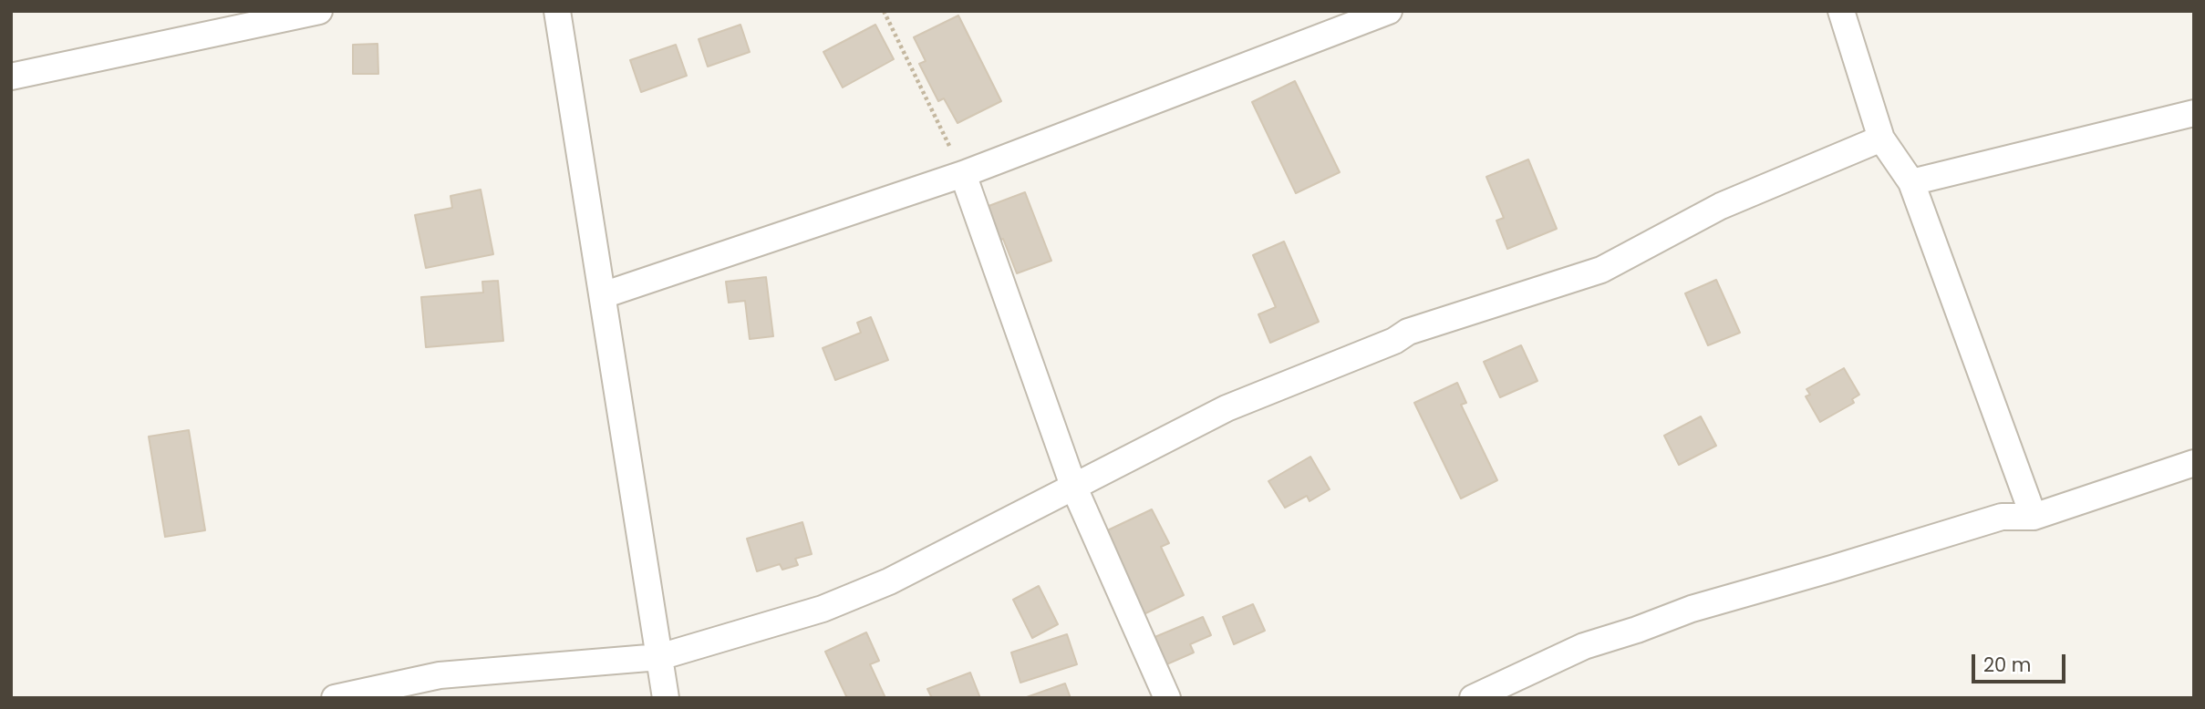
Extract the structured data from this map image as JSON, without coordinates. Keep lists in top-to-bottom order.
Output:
{
  "scale_bar": "20 m"
}
